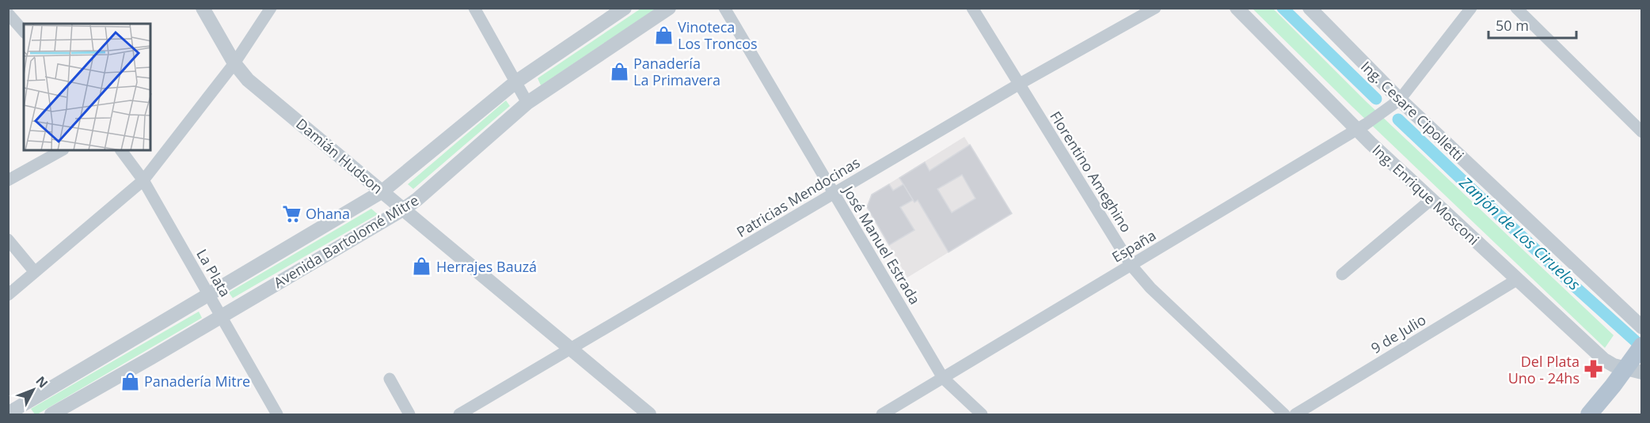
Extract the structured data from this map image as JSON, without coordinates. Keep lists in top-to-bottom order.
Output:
{
  "streets": {
    "street": [
      "Ing. Cesare Cipolletti",
      "Damián Hudson",
      "Florentino Ameghino",
      "Ing. Enrique Mosconi",
      "Patricias Mendocinas",
      "Avenida Bartolomé Mitre",
      "José Manuel Estrada",
      "España",
      "La Plata",
      "9 de Julio"
    ]
  },
  "crossings": [
    ["Ing. Cesare Cipolletti", "España"],
    ["Damián Hudson", "Patricias Mendocinas"],
    ["Damián Hudson", "Avenida Bartolomé Mitre"],
    ["Florentino Ameghino", "Patricias Mendocinas"],
    ["Florentino Ameghino", "España"],
    ["Ing. Enrique Mosconi", "España"],
    ["Ing. Enrique Mosconi", "9 de Julio"],
    ["Patricias Mendocinas", "José Manuel Estrada"],
    ["Avenida Bartolomé Mitre", "La Plata"],
    ["José Manuel Estrada", "España"]
  ],
  "water": ["Zanjón de Los Ciruelos"],
  "places": {
    "shop": [
      "Vinoteca Los Troncos",
      "Panadería La Primavera",
      "Herrajes Bauzá",
      "Panadería Mitre"
    ],
    "supermarket": ["Ohana"],
    "pharmacy": ["Del Plata Uno - 24hs"]
  },
  "scale_bar": "50 m",
  "north": "top right"
}
